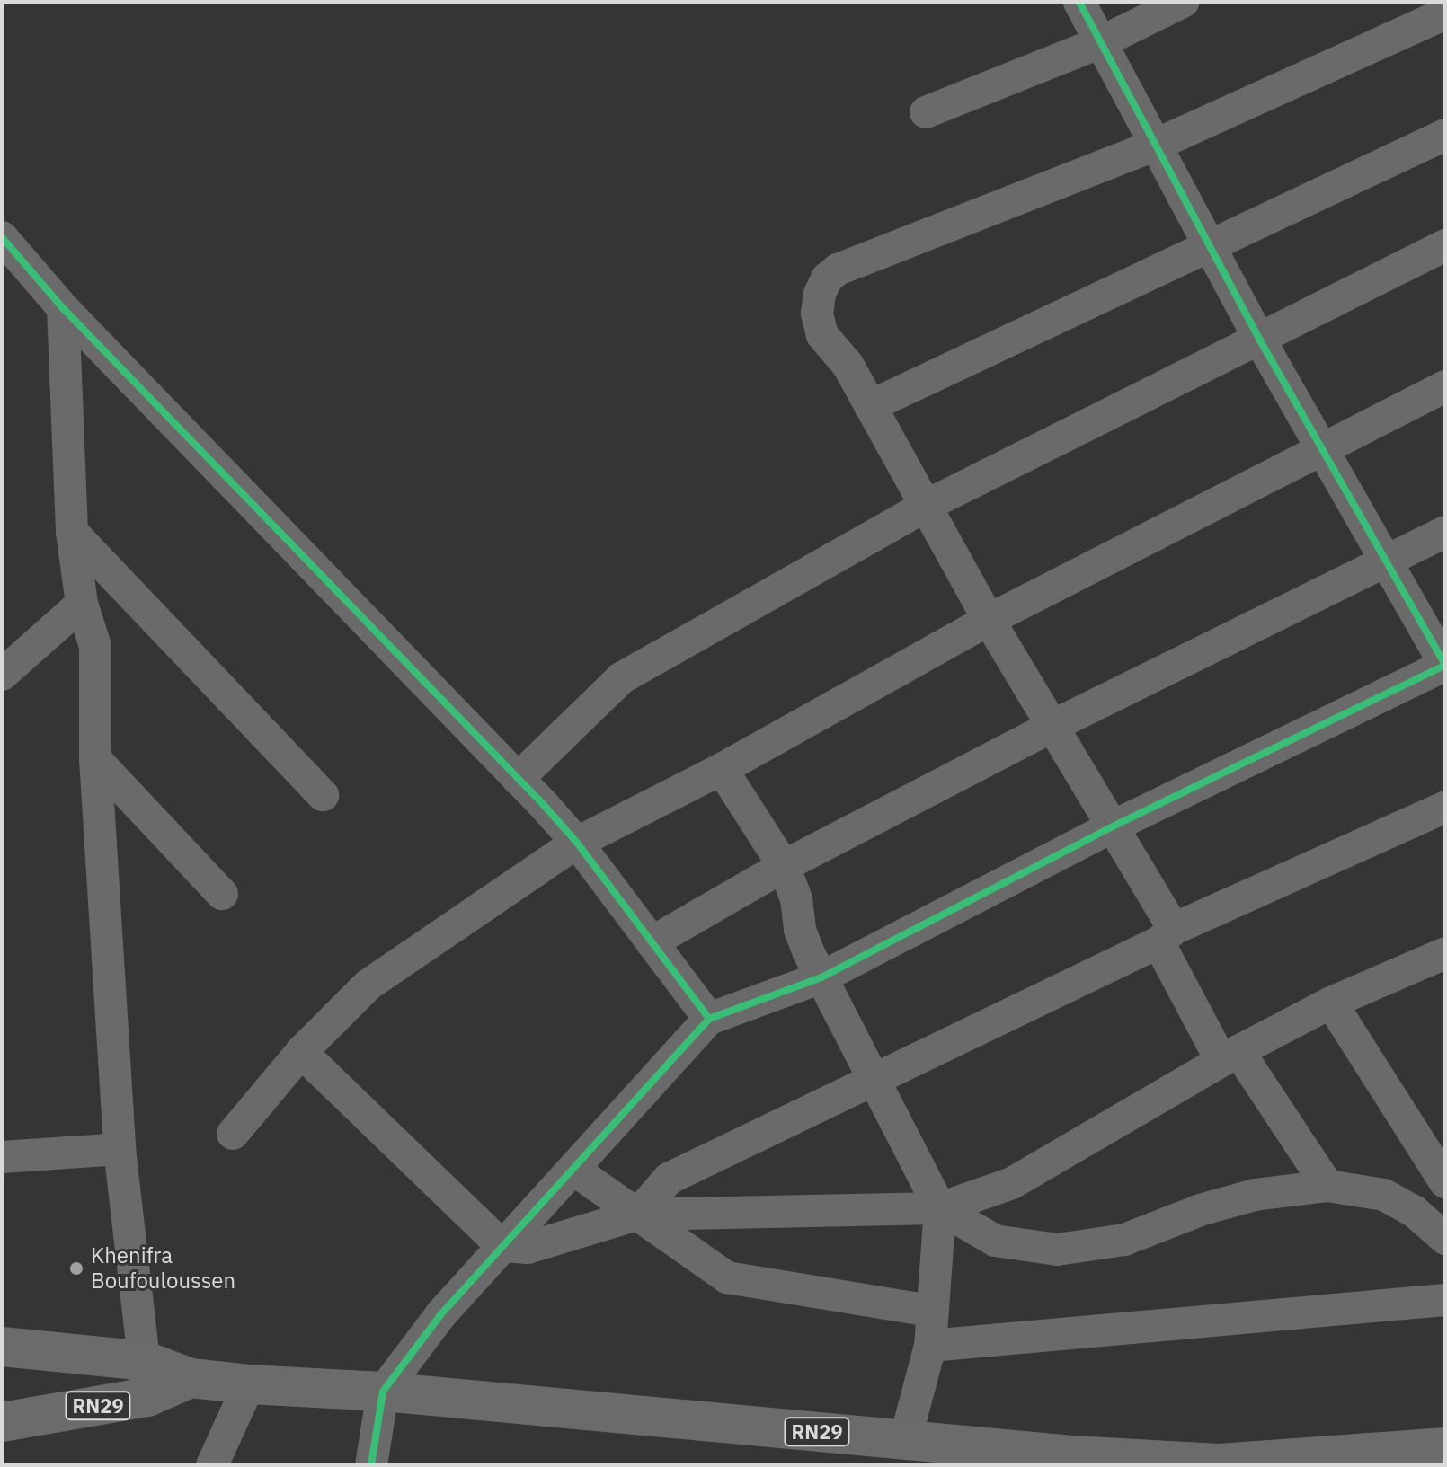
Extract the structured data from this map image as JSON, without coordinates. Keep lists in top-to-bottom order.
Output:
{
  "streets": {
    "main road": ["RN29"]
  },
  "places": ["Khenifra Boufouloussen"]
}
